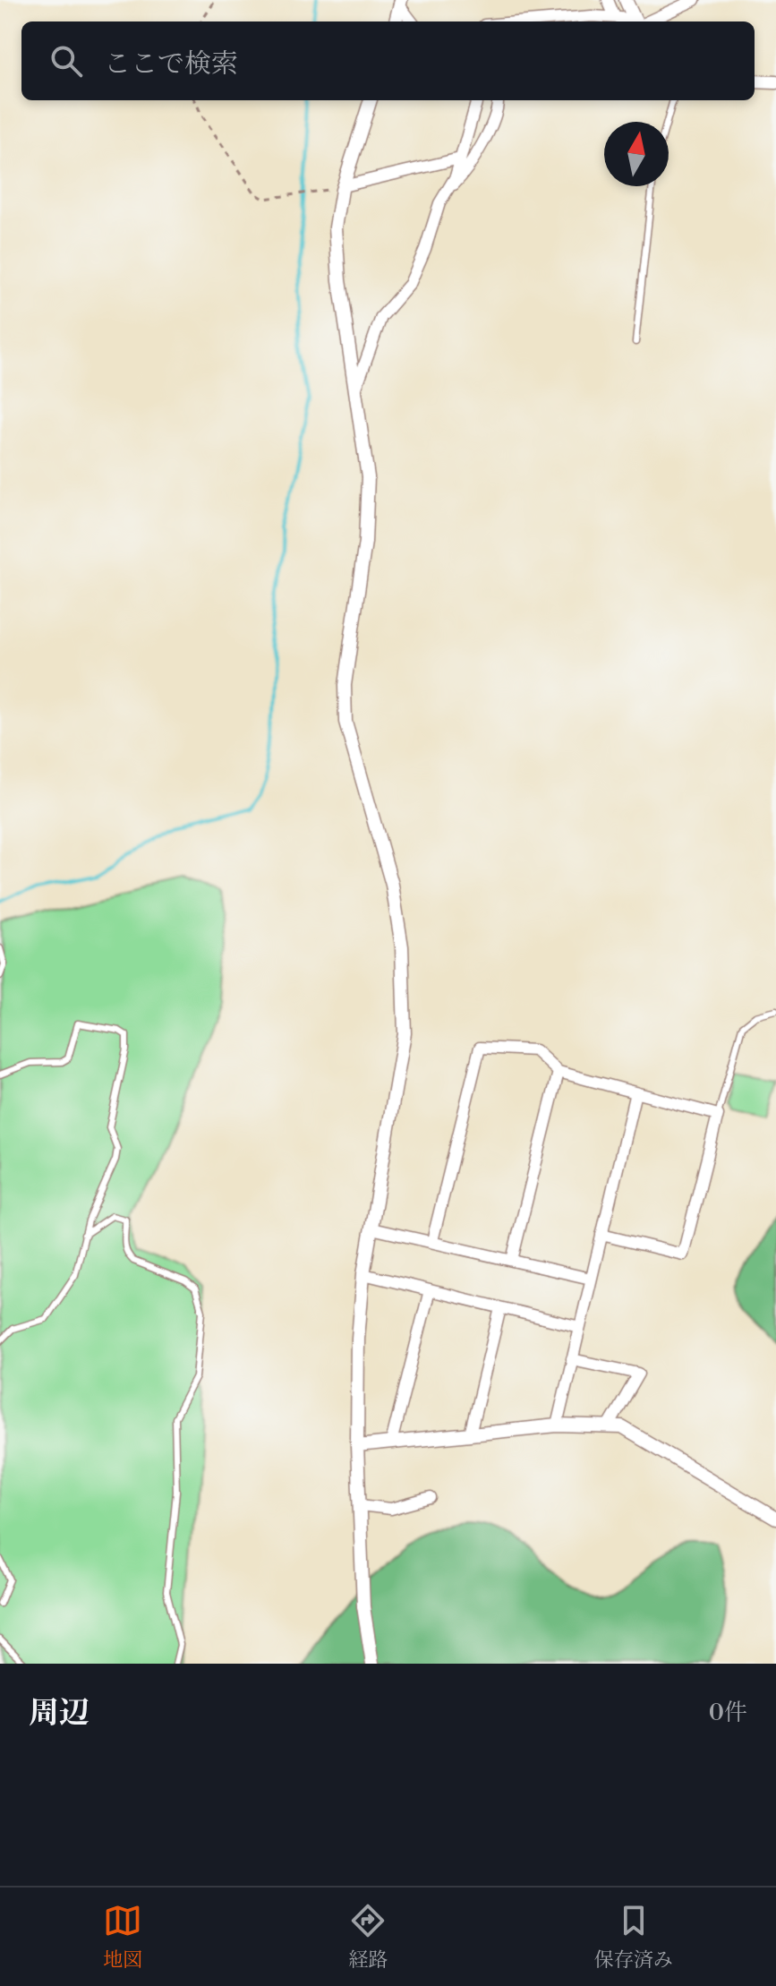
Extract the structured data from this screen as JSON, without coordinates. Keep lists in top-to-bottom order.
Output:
{
  "north": "top",
  "page": {
    "search": "ここで検索",
    "heading": ["周辺", "0件"],
    "nav": ["地図", "経路", "保存済み"]
  }
}
